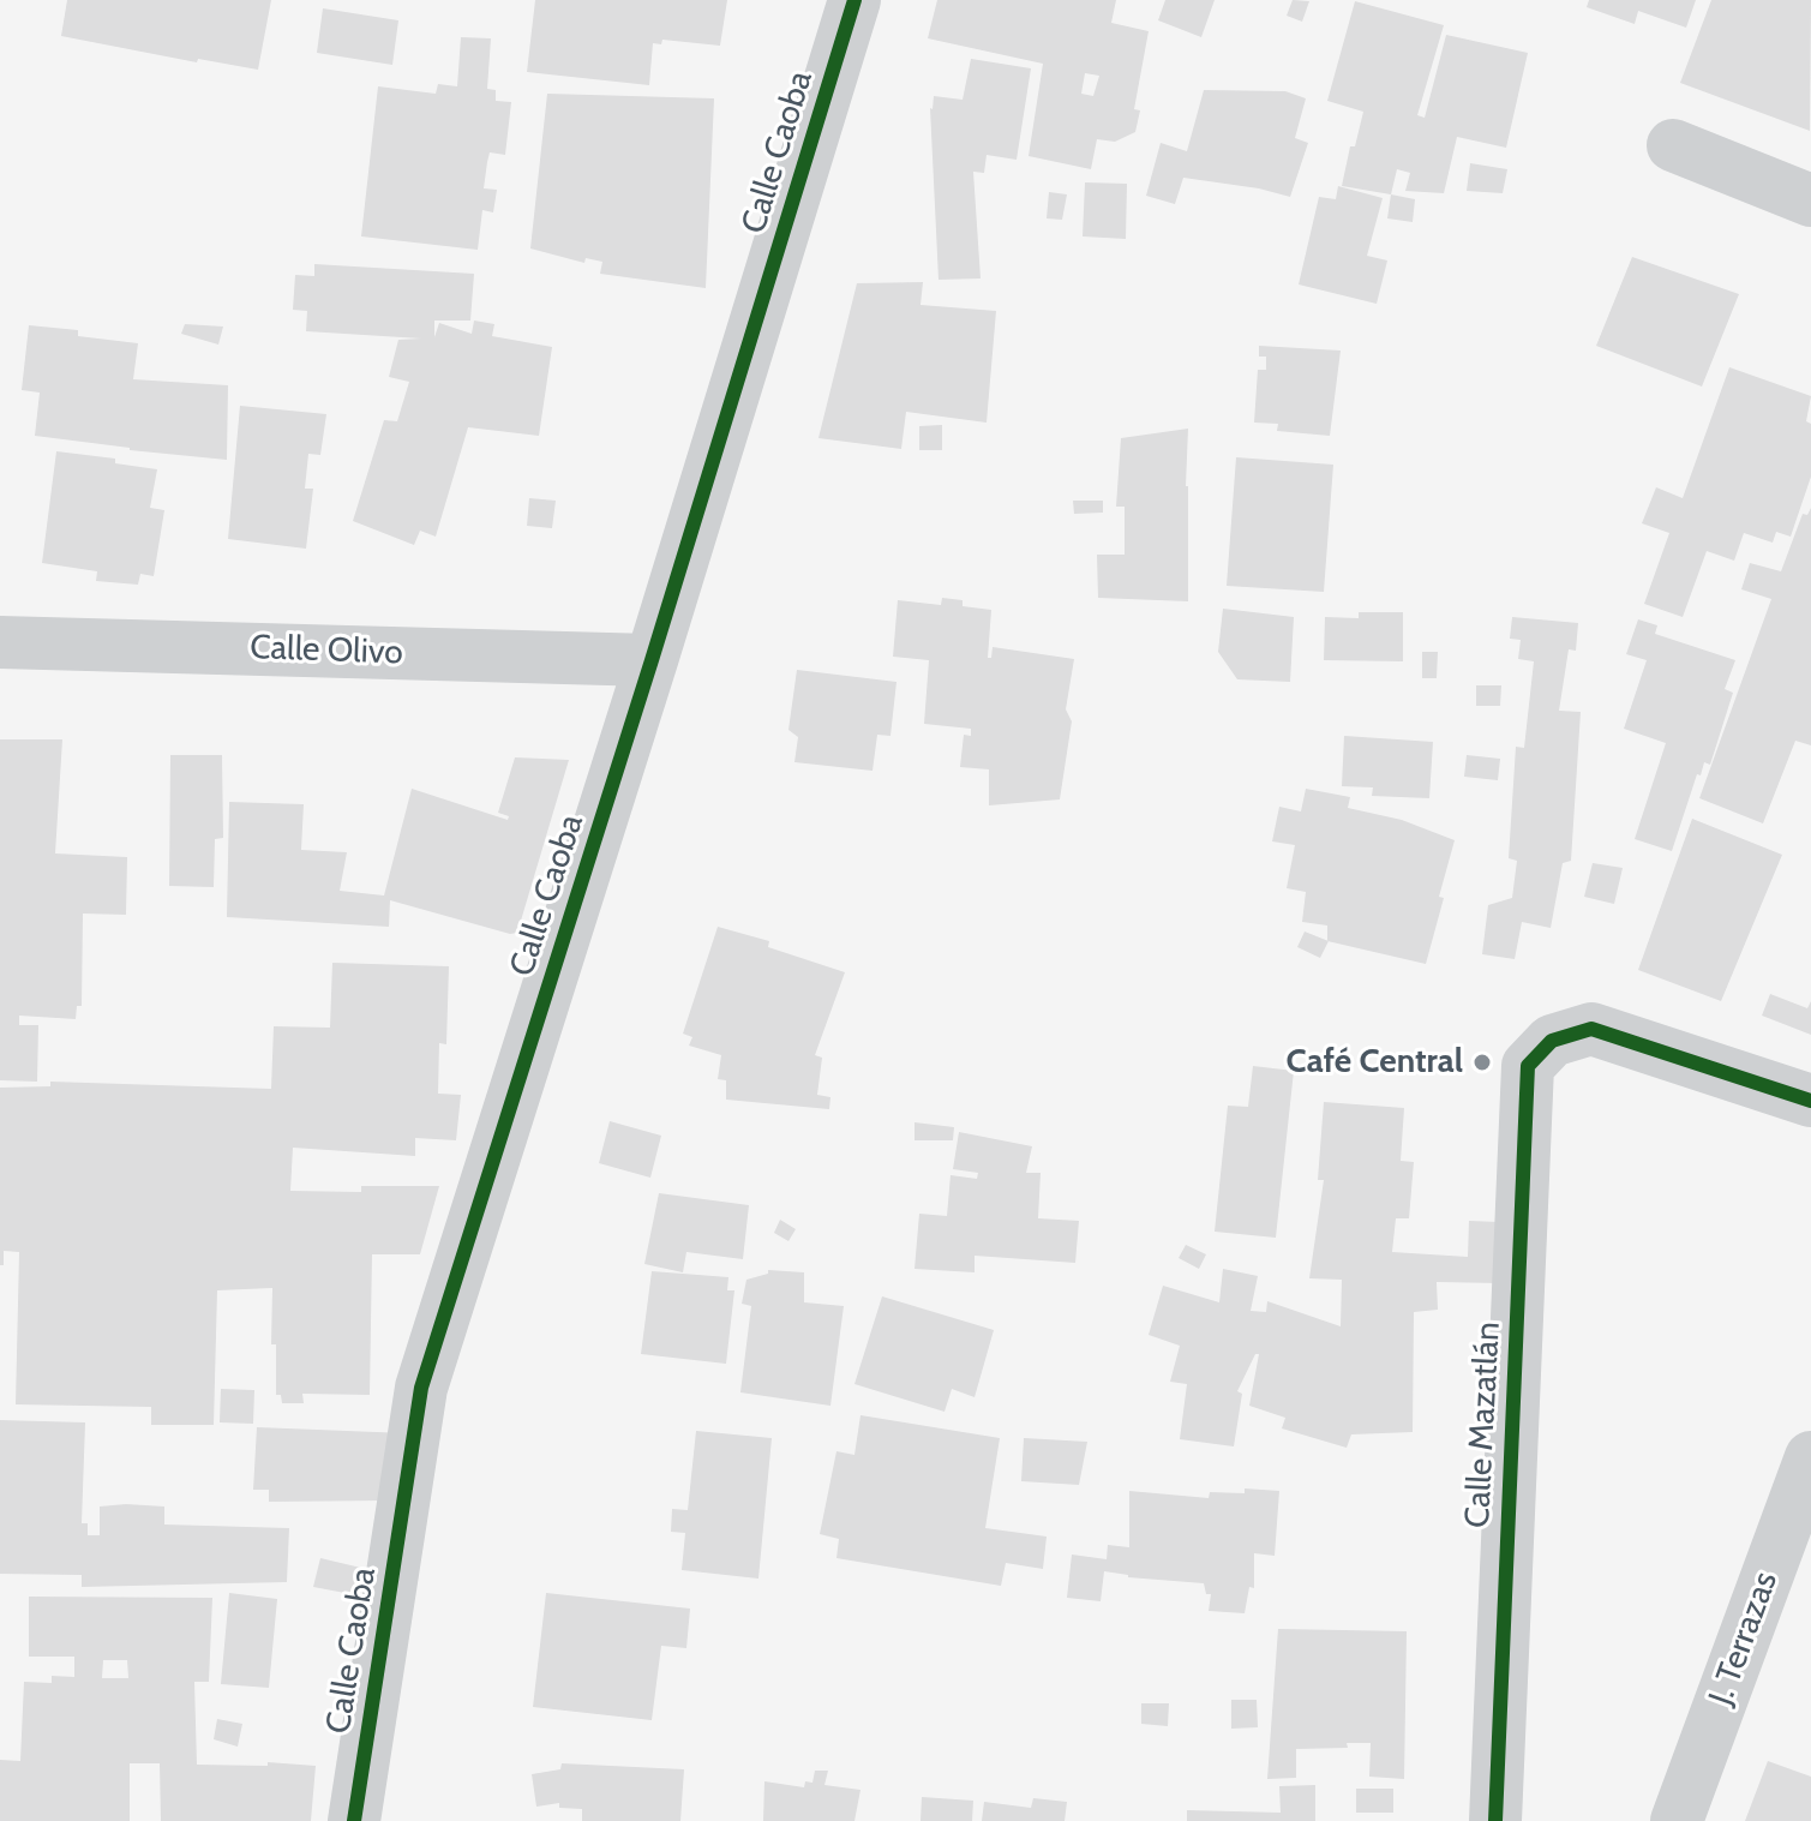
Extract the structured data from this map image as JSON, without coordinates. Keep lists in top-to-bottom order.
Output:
{
  "streets": {
    "street": [
      "Calle Caoba",
      "Calle Olivo",
      "Calle Mazatlán",
      "J. Terrazas"
    ]
  },
  "crossings": [
    ["Calle Caoba", "Calle Olivo"]
  ],
  "places": ["Café Central"]
}
